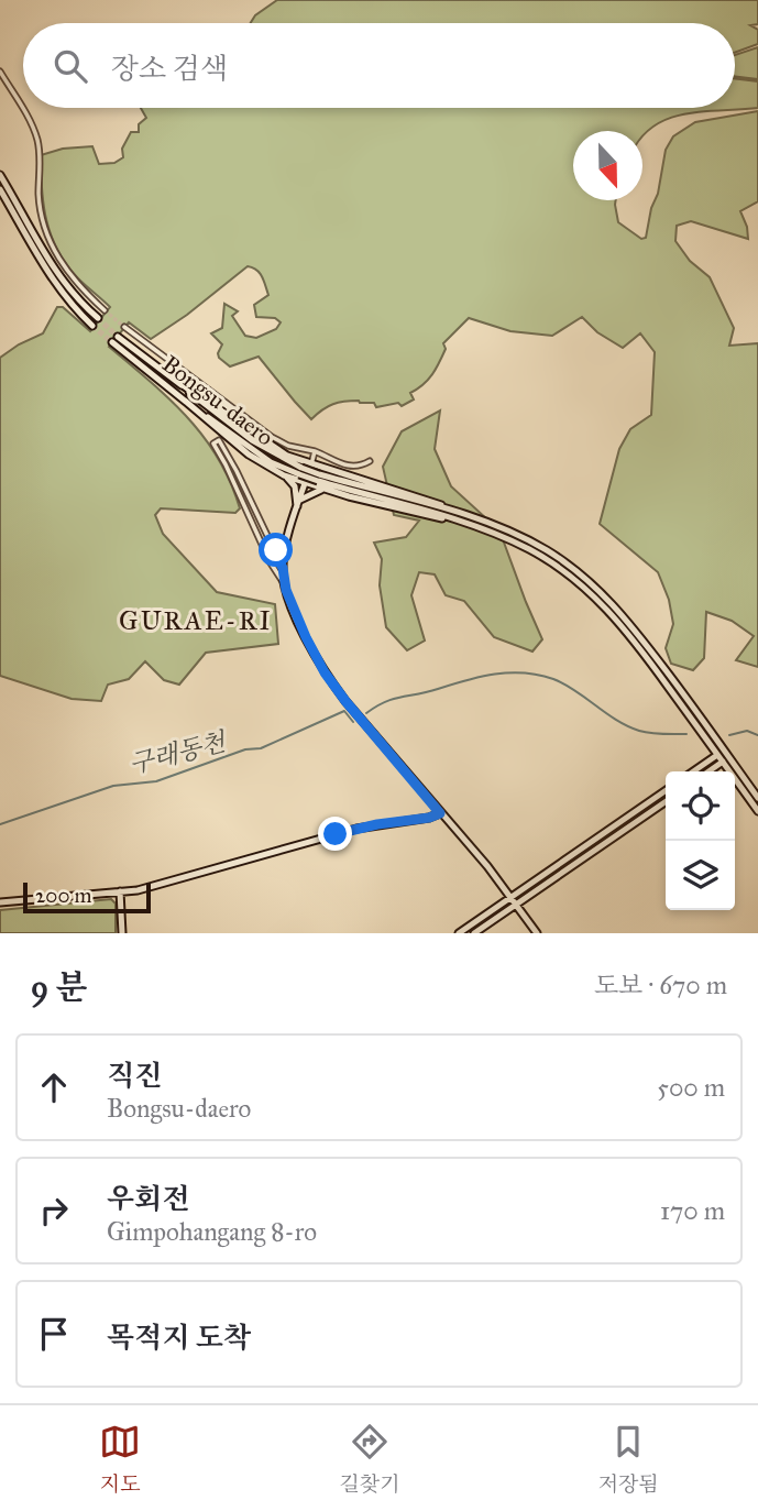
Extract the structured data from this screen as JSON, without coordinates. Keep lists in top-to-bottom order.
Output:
{
  "streets": {
    "street": ["Bongsu-daero"]
  },
  "districts": ["GURAE-RI"],
  "water": ["구래동천"],
  "scale_bar": "200 m",
  "north": "bottom",
  "page": {
    "search": "장소 검색",
    "scale": "200 m",
    "heading": ["9 분", "도보 · 670 m"],
    "list": [
      ["직진", "Bongsu-daero", "500 m"],
      ["우회전", "Gimpohangang 8-ro", "170 m"],
      "목적지 도착"
    ],
    "nav": ["지도", "길찾기", "저장됨"]
  }
}
